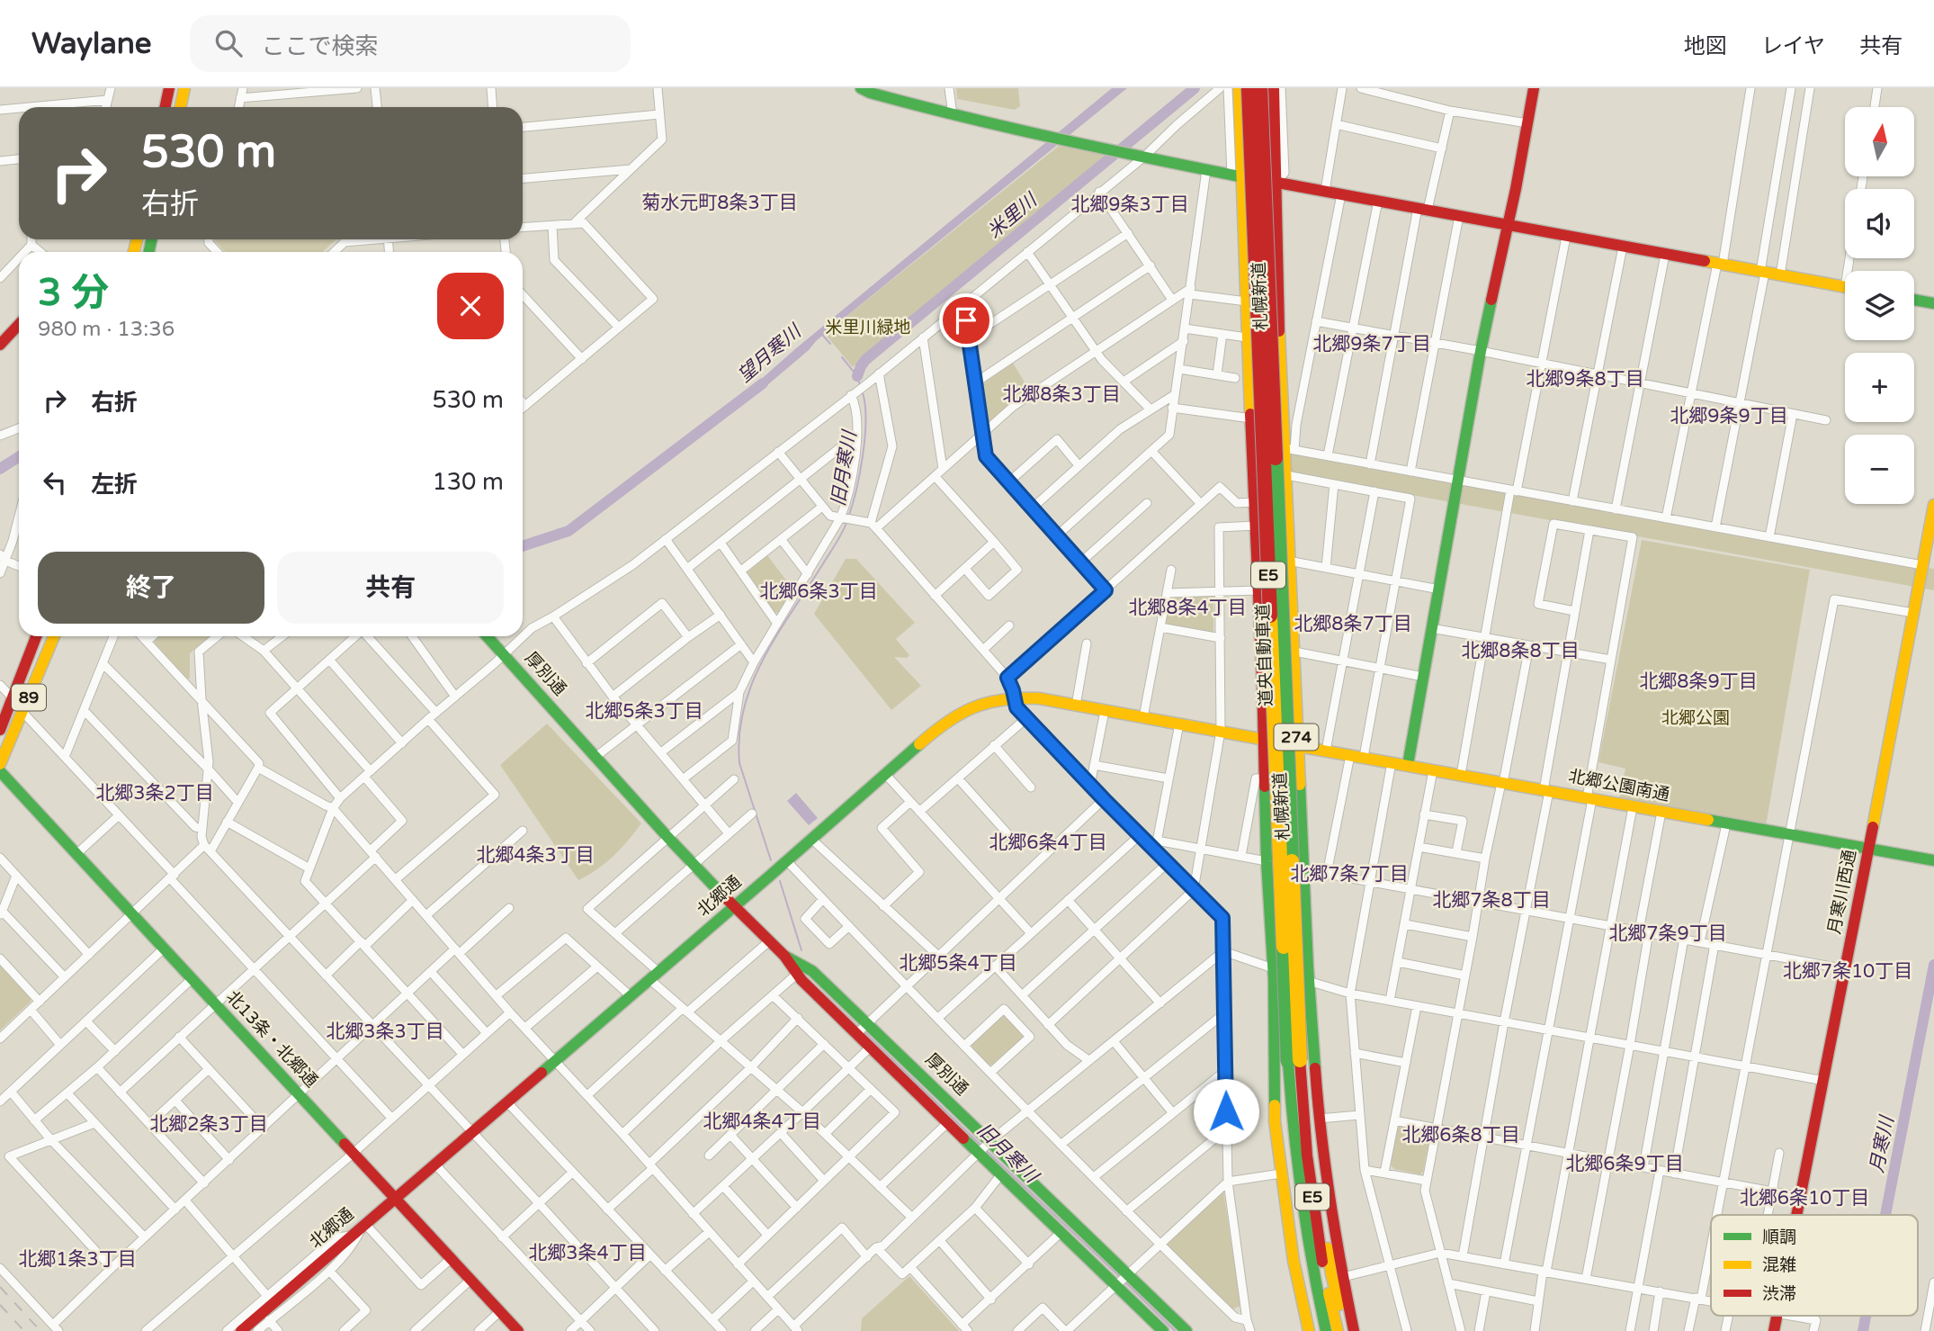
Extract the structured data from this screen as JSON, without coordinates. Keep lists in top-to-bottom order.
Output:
{
  "streets": {
    "main road": [
      "札幌新道",
      "E5",
      "道央自動車道",
      "厚別通",
      "89",
      "274",
      "北郷公園南通",
      "月寒川西通",
      "北郷通",
      "北13条・北郷通"
    ]
  },
  "crossings": [
    ["札幌新道", "北郷公園南通"],
    ["札幌新道", "北郷通"],
    ["厚別通", "北郷通"],
    ["北郷公園南通", "月寒川西通"],
    ["北郷公園南通", "北郷通"],
    ["北郷通", "北13条・北郷通"]
  ],
  "districts": [
    "菊水元町8条3丁目",
    "北郷9条3丁目",
    "北郷9条7丁目",
    "北郷9条8丁目",
    "北郷8条3丁目",
    "北郷9条9丁目",
    "北郷6条3丁目",
    "北郷8条4丁目",
    "北郷8条7丁目",
    "北郷8条8丁目",
    "北郷8条9丁目",
    "北郷5条3丁目",
    "北郷3条2丁目",
    "北郷6条4丁目",
    "北郷4条3丁目",
    "北郷7条7丁目",
    "北郷7条8丁目",
    "北郷7条9丁目",
    "北郷5条4丁目",
    "北郷7条10丁目",
    "北郷3条3丁目",
    "北郷4条4丁目",
    "北郷2条3丁目",
    "北郷6条8丁目",
    "北郷6条9丁目",
    "北郷6条10丁目",
    "北郷3条4丁目",
    "北郷1条3丁目"
  ],
  "water": [
    "米里川",
    "望月寒川",
    "旧月寒川",
    "月寒川"
  ],
  "parks": ["米里川緑地", "北郷公園"],
  "legend": ["順調", "混雑", "渋滞"],
  "north": "top",
  "page": {
    "header": "Waylane",
    "search": "ここで検索",
    "nav": ["地図", "レイヤ", "共有"],
    "map_buttons": ["+", "−"],
    "turn": ["530 m", "右折"],
    "heading": ["3 分", "980 m · 13:36"],
    "list": [
      {
        "name": "右折",
        "value": "530 m"
      },
      {
        "name": "左折",
        "value": "130 m"
      }
    ],
    "buttons": ["終了", "共有"]
  }
}
